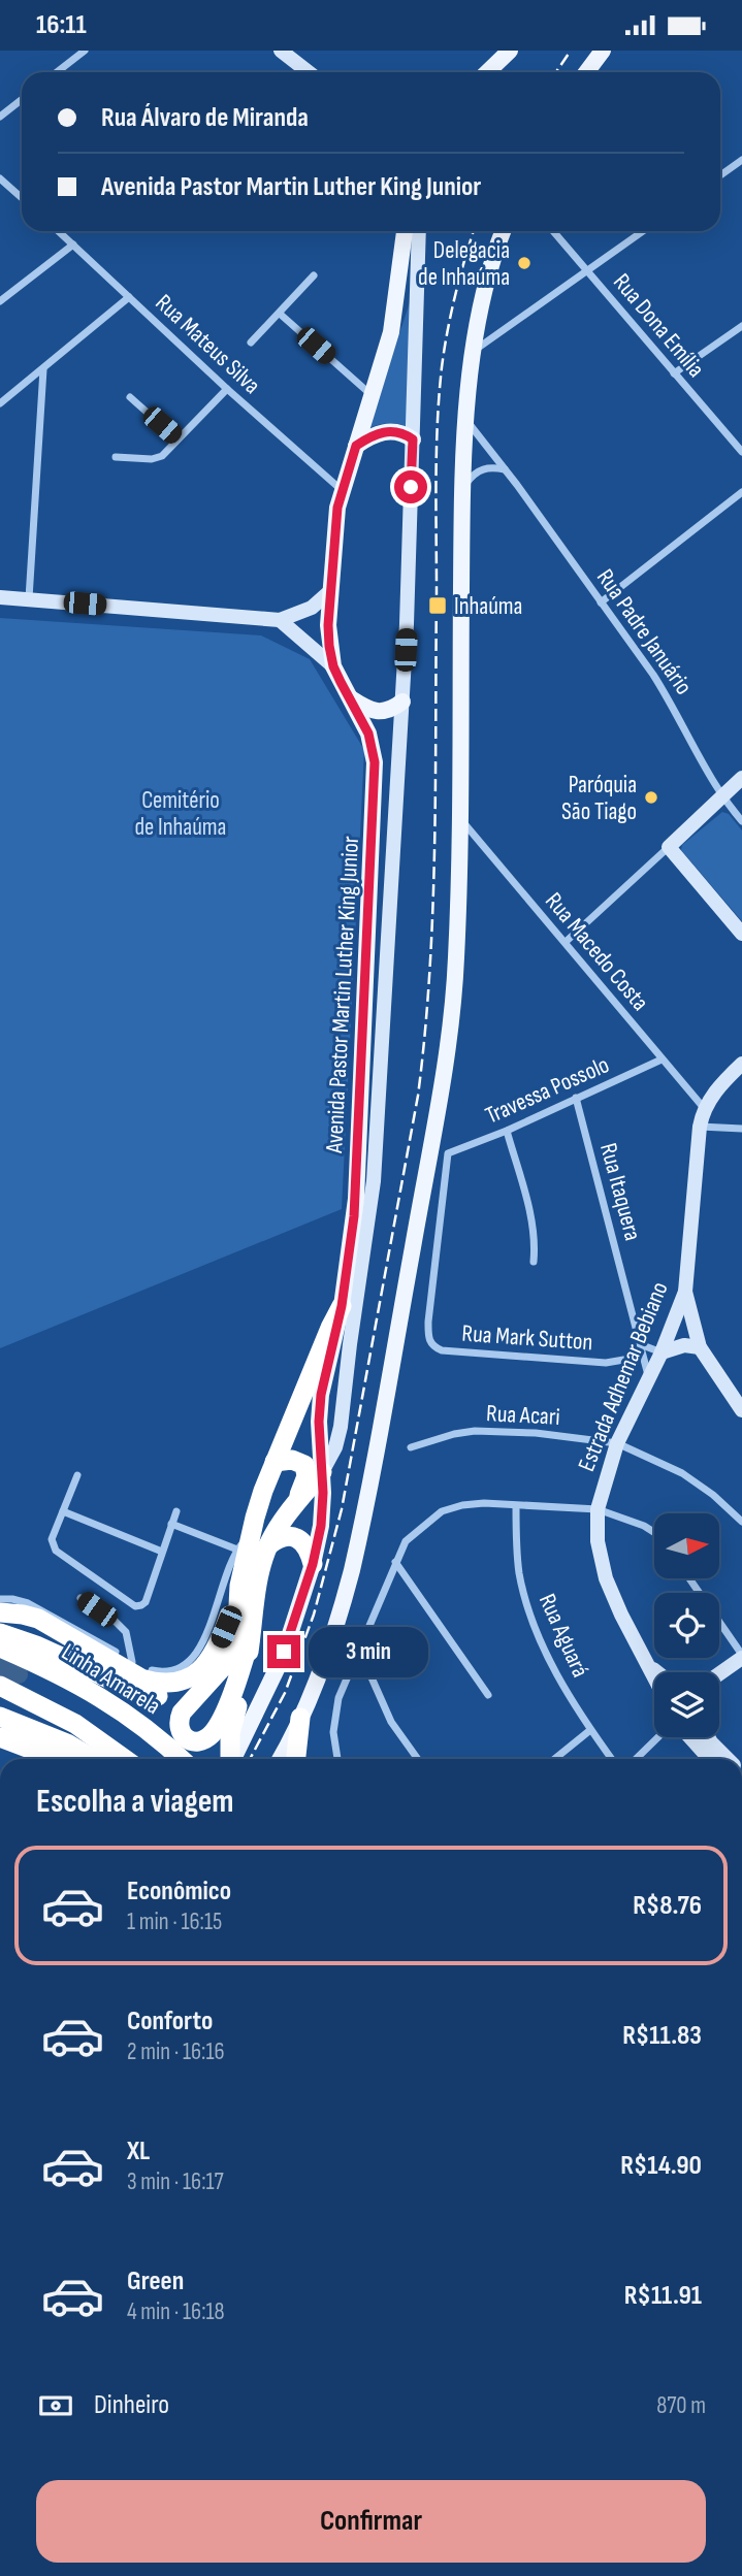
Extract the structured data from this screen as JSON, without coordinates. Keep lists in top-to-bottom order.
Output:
{
  "streets": {
    "highway": ["Linha Amarela"],
    "main road": ["Avenida Pastor Martin Luther King Junior"],
    "street": [
      "Rua Dona Emília",
      "Rua Mateus Silva",
      "Rua Padre Januário",
      "Rua Macedo Costa",
      "Travessa Possolo",
      "Rua Itaquera",
      "Rua Mark Sutton",
      "Estrada Adhemar Bebiano",
      "Rua Acari",
      "Rua Aguará"
    ]
  },
  "crossings": [
    ["Rua Mateus Silva", "Avenida Pastor Martin Luther King Junior"],
    ["Rua Macedo Costa", "Travessa Possolo"],
    ["Rua Macedo Costa", "Estrada Adhemar Bebiano"],
    ["Travessa Possolo", "Rua Itaquera"],
    ["Travessa Possolo", "Rua Mark Sutton"],
    ["Rua Itaquera", "Rua Mark Sutton"],
    ["Rua Itaquera", "Estrada Adhemar Bebiano"],
    ["Estrada Adhemar Bebiano", "Rua Acari"]
  ],
  "parks": ["Cemitério de Inhaúma"],
  "places": {
    "other": ["Delegacia de Inhaúma", "Paróquia São Tiago"],
    "transit": ["Inhaúma"]
  },
  "north": "right",
  "page": {
    "status": "16:11",
    "banner": ["Rua Álvaro de Miranda", "Avenida Pastor Martin Luther King Junior"],
    "bubble": "3 min",
    "heading": "Escolha a viagem",
    "list": [
      {
        "name": "Econômico",
        "note": "1 min · 16:15",
        "value": "R$8.76"
      },
      {
        "name": "Conforto",
        "note": "2 min · 16:16",
        "value": "R$11.83"
      },
      {
        "name": "XL",
        "note": "3 min · 16:17",
        "value": "R$14.90"
      },
      {
        "name": "Green",
        "note": "4 min · 16:18",
        "value": "R$11.91"
      }
    ],
    "pay": ["Dinheiro", "870 m"],
    "buttons": "Confirmar"
  }
}
